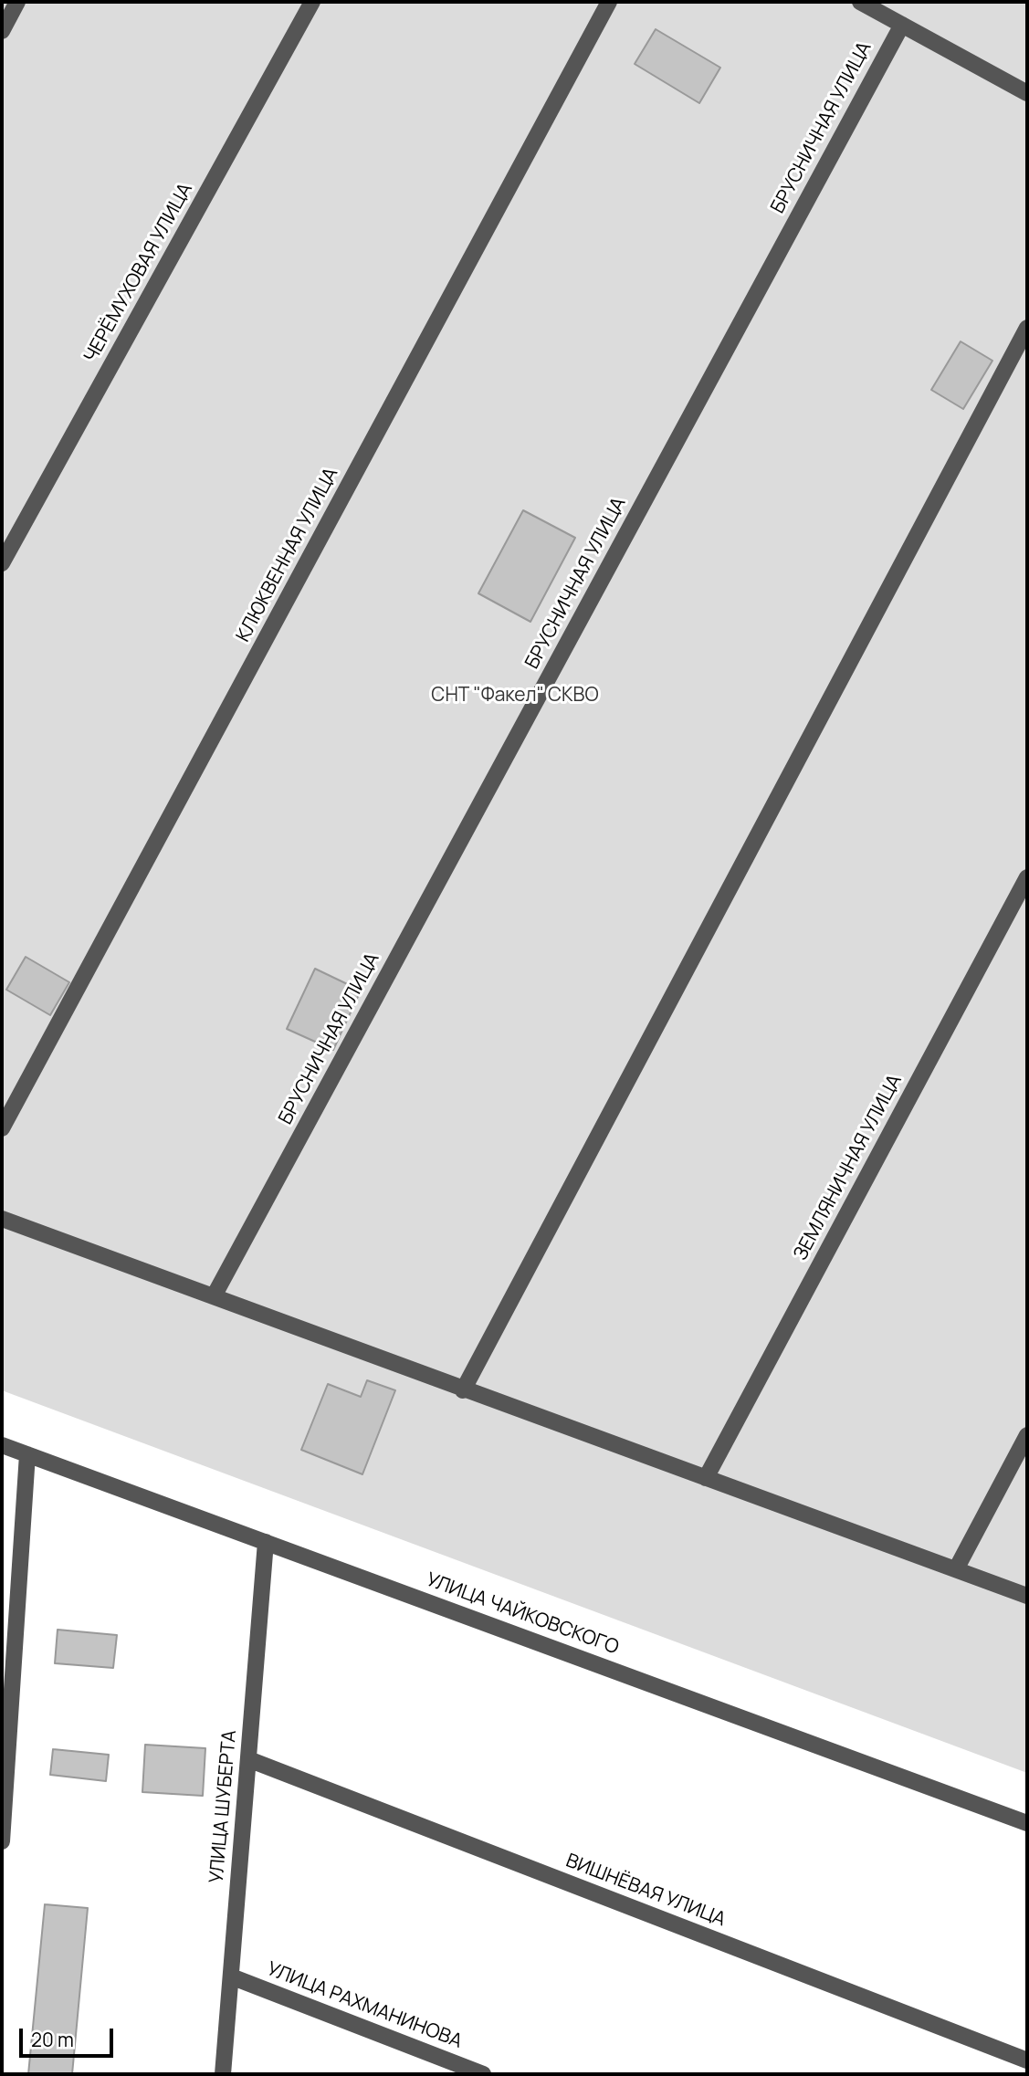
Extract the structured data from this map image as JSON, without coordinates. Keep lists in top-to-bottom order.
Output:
{
  "streets": {
    "street": [
      "БРУСНИЧНАЯ УЛИЦА",
      "ЧЕРЁМУХОВАЯ УЛИЦА",
      "КЛЮКВЕННАЯ УЛИЦА",
      "ЗЕМЛЯНИЧНАЯ УЛИЦА",
      "УЛИЦА ЧАЙКОВСКОГО",
      "УЛИЦА ШУБЕРТА",
      "ВИШНЁВАЯ УЛИЦА",
      "УЛИЦА РАХМАНИНОВА"
    ]
  },
  "crossings": [
    ["УЛИЦА ЧАЙКОВСКОГО", "УЛИЦА ШУБЕРТА"],
    ["УЛИЦА ШУБЕРТА", "ВИШНЁВАЯ УЛИЦА"],
    ["УЛИЦА ШУБЕРТА", "УЛИЦА РАХМАНИНОВА"]
  ],
  "parks": ["СНТ \"Факел\" СКВО"],
  "scale_bar": "20 m"
}
